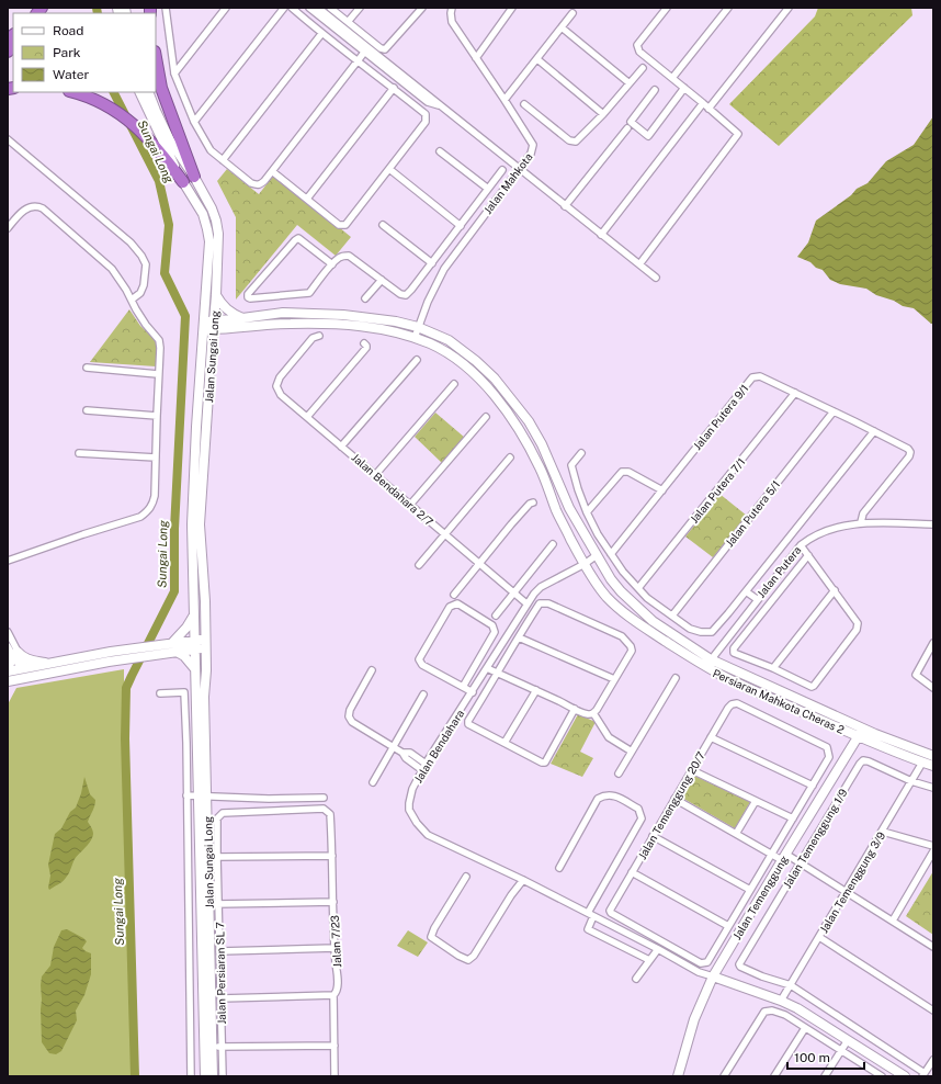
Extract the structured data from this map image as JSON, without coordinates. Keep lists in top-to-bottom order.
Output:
{
  "streets": {
    "street": [
      "Jalan Mahkota",
      "Jalan Sungai Long",
      "Jalan Putera 9/1",
      "Jalan Bendahara 2/7",
      "Jalan Putera 7/1",
      "Jalan Putera 5/1",
      "Jalan Putera",
      "Persiaran Mahkota Cheras 2",
      "Jalan Bendahara",
      "Jalan Temenggung 20/7",
      "Jalan Temenggung 1/9",
      "Jalan Temenggung 3/9",
      "Jalan Temenggung",
      "Jalan 7/23",
      "Jalan Persiaran SL 7"
    ]
  },
  "crossings": [
    ["Jalan Mahkota", "Persiaran Mahkota Cheras 2"],
    ["Jalan Sungai Long", "Persiaran Mahkota Cheras 2"],
    ["Jalan Sungai Long", "Jalan Persiaran SL 7"],
    ["Jalan Putera 9/1", "Jalan Putera 7/1"],
    ["Jalan Putera 9/1", "Jalan Putera 5/1"],
    ["Jalan Putera 9/1", "Jalan Putera"],
    ["Jalan Bendahara 2/7", "Jalan Bendahara"],
    ["Jalan Putera", "Persiaran Mahkota Cheras 2"],
    ["Persiaran Mahkota Cheras 2", "Jalan Bendahara"],
    ["Persiaran Mahkota Cheras 2", "Jalan Temenggung 3/9"],
    ["Persiaran Mahkota Cheras 2", "Jalan Temenggung"],
    ["Jalan Bendahara", "Jalan Temenggung"],
    ["Jalan Temenggung 1/9", "Jalan Temenggung 3/9"],
    ["Jalan 7/23", "Jalan Persiaran SL 7"]
  ],
  "water": ["Sungai Long"],
  "legend": ["Road", "Park", "Water"],
  "scale_bar": "100 m"
}
